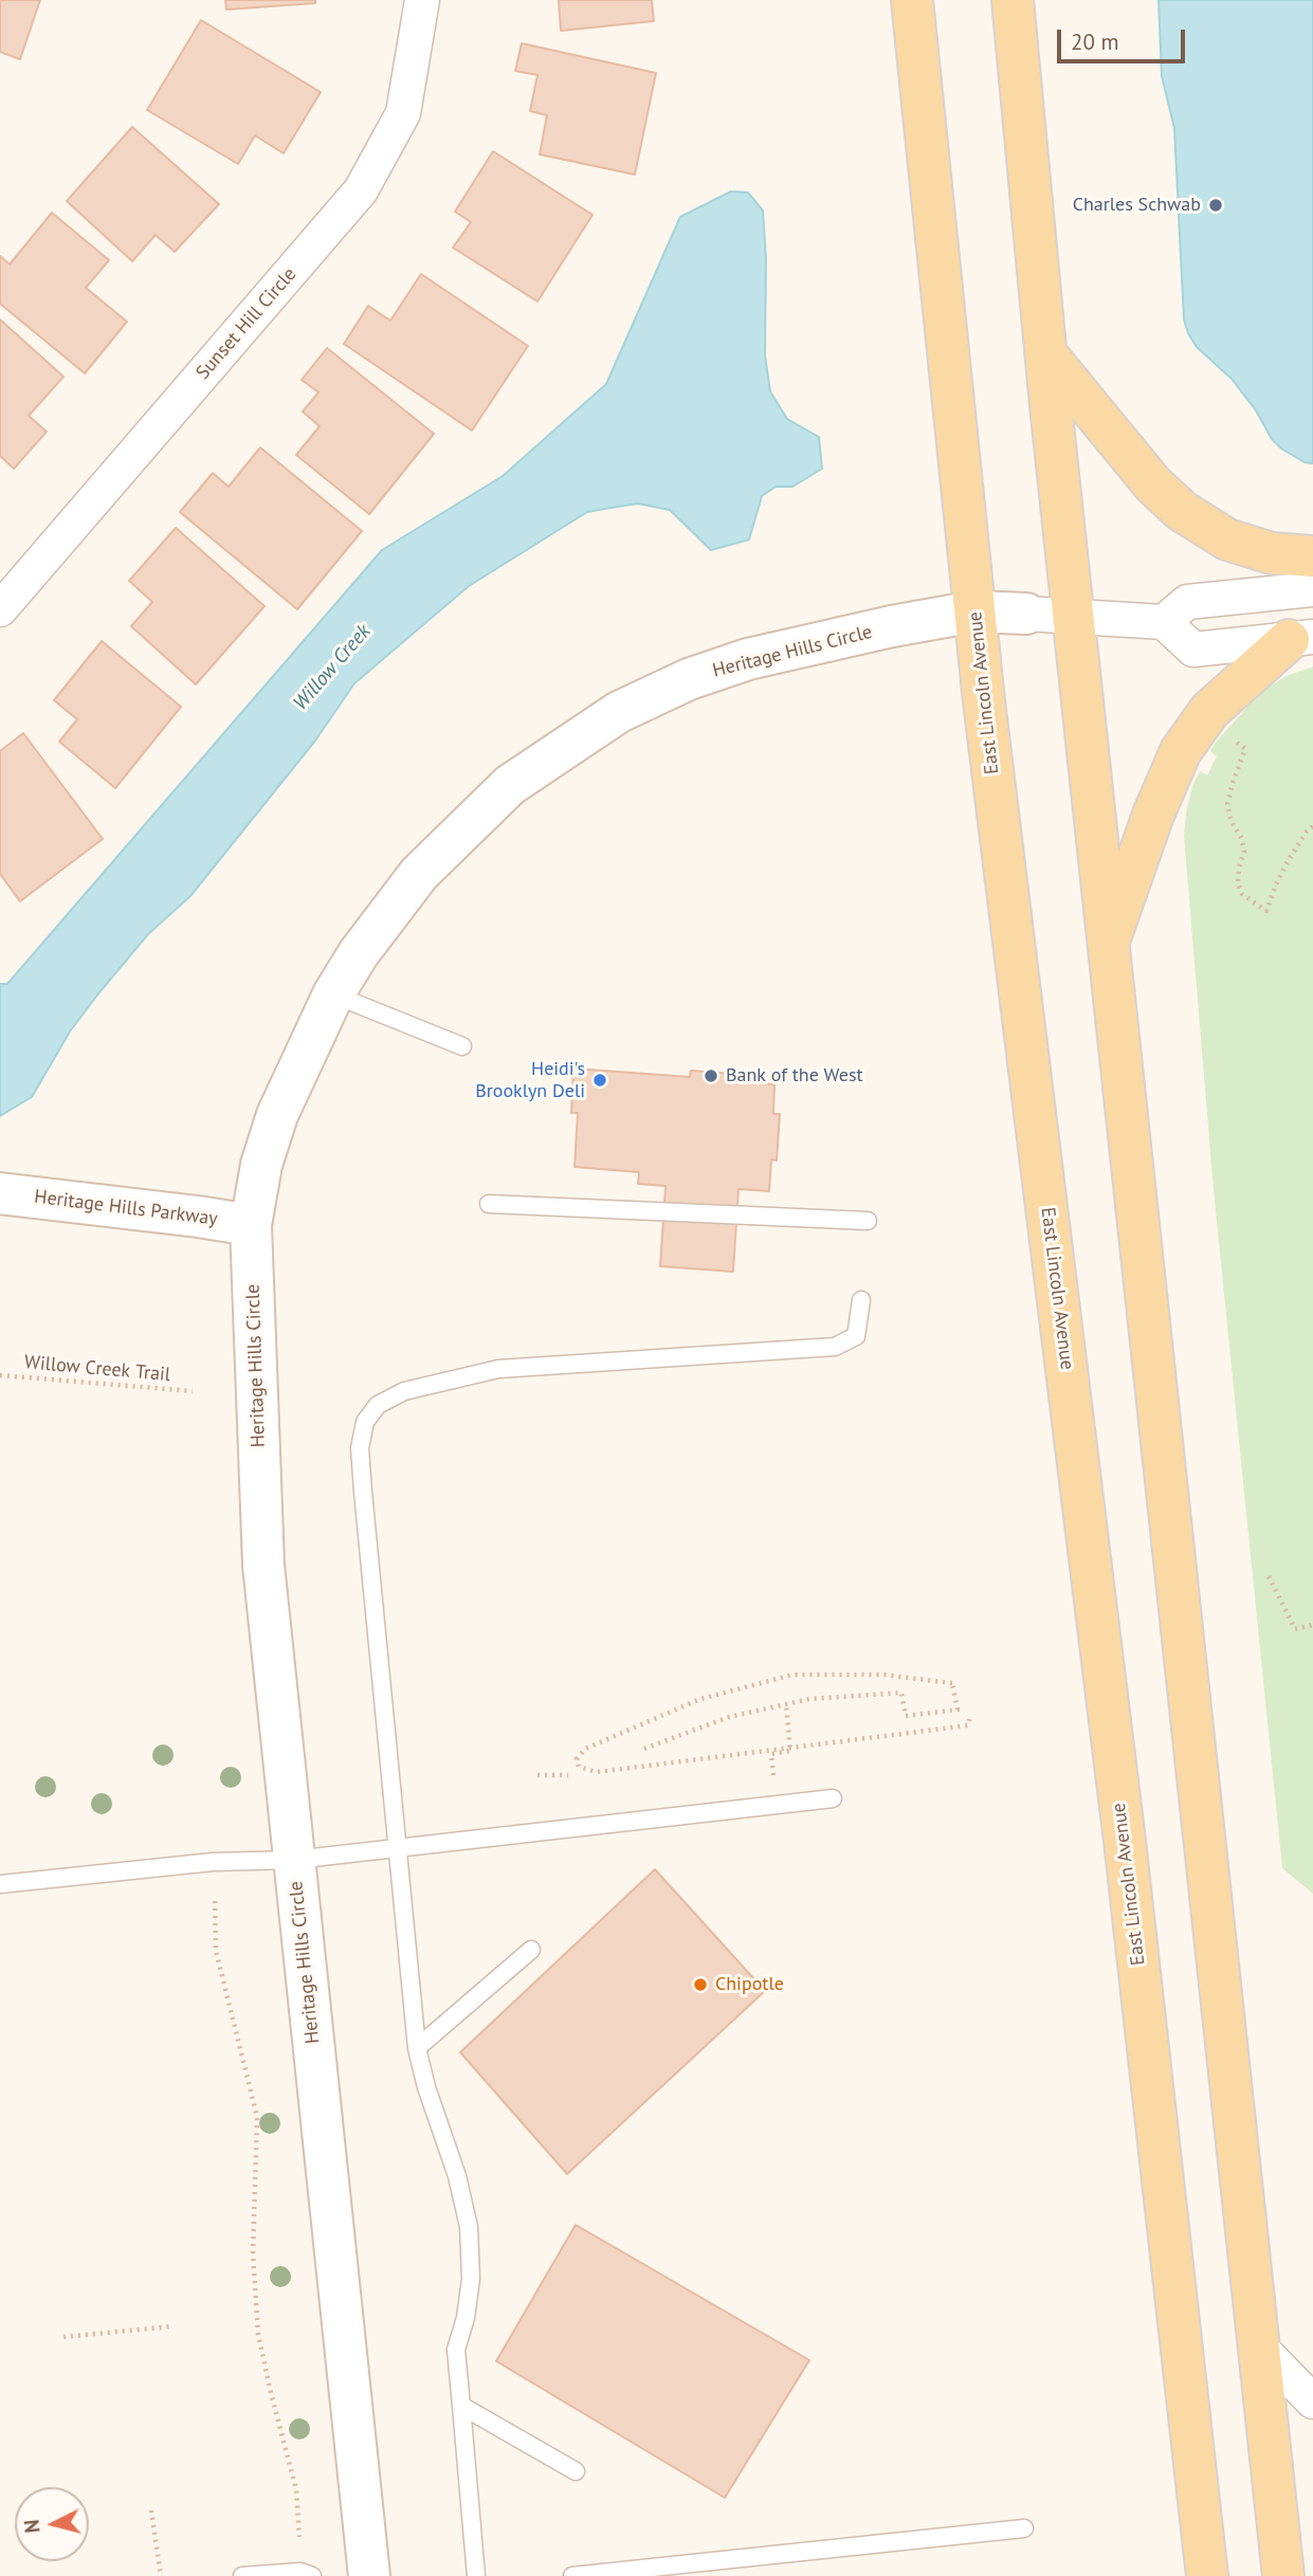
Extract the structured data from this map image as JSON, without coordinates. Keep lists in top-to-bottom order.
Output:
{
  "streets": {
    "main road": ["East Lincoln Avenue"],
    "street": ["Sunset Hill Circle", "Heritage Hills Circle", "Heritage Hills Parkway"],
    "path": ["Willow Creek Trail"]
  },
  "crossings": [
    ["Heritage Hills Circle", "East Lincoln Avenue"],
    ["Heritage Hills Circle", "Heritage Hills Parkway"]
  ],
  "water": ["Willow Creek"],
  "places": [
    "Charles Schwab",
    "Bank of the West",
    "Heidi's Brooklyn Deli",
    "Chipotle"
  ],
  "scale_bar": "20 m",
  "north": "left"
}
